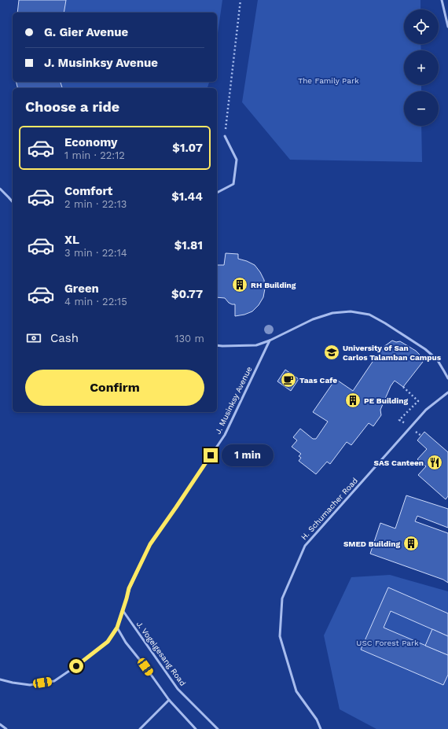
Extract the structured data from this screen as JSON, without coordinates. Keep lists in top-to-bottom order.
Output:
{
  "streets": {
    "lane": ["J. Musinksy Avenue", "H. Schumacher Road", "J. Vogelgesang Road"]
  },
  "crossings": [
    ["J. Musinksy Avenue", "J. Vogelgesang Road"]
  ],
  "parks": ["The Family Park", "USC Forest Park"],
  "places": {
    "building": ["RH Building", "PE Building", "SMED Building"],
    "school or university": ["University of San Carlos Talamban Campus"],
    "cafe": ["Taas Cafe"],
    "restaurant": ["SAS Canteen"]
  },
  "page": {
    "map_buttons": ["+", "−"],
    "banner": ["G. Gier Avenue", "J. Musinksy Avenue"],
    "heading": "Choose a ride",
    "list": [
      {
        "name": "Economy",
        "note": "1 min · 22:12",
        "value": "$1.07"
      },
      {
        "name": "Comfort",
        "note": "2 min · 22:13",
        "value": "$1.44"
      },
      {
        "name": "XL",
        "note": "3 min · 22:14",
        "value": "$1.81"
      },
      {
        "name": "Green",
        "note": "4 min · 22:15",
        "value": "$0.77"
      }
    ],
    "pay": ["Cash", "130 m"],
    "buttons": "Confirm",
    "bubble": "1 min"
  }
}
